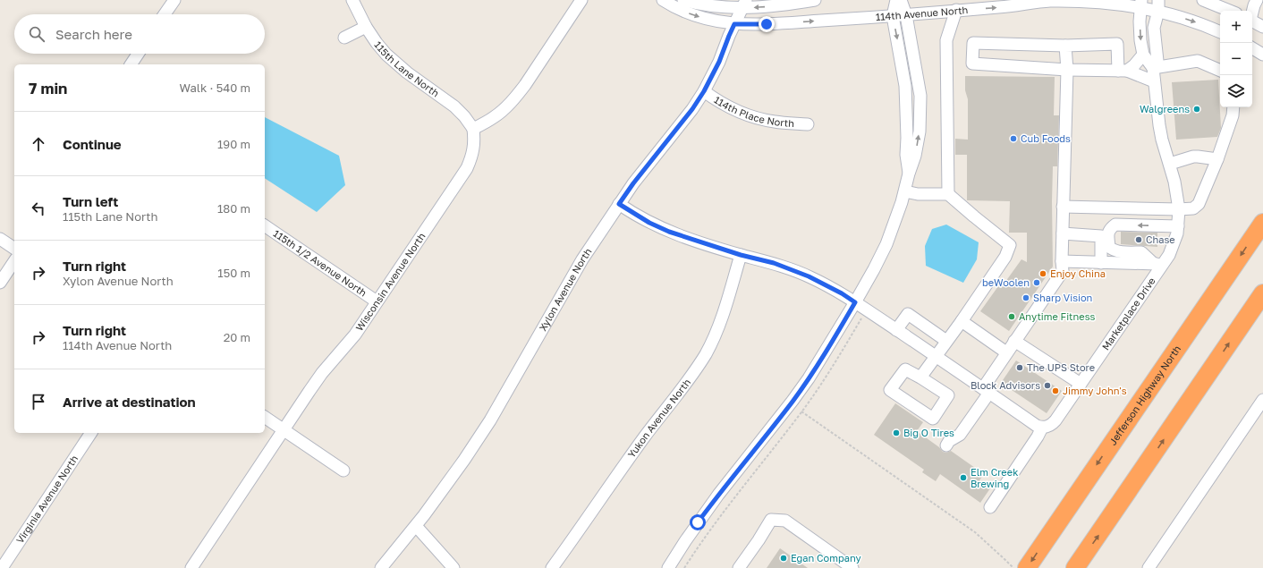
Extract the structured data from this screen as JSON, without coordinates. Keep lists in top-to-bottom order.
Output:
{
  "streets": {
    "highway": ["Jefferson Highway North"],
    "street": [
      "114th Avenue North",
      "115th Lane North",
      "114th Place North",
      "115th 1/2 Avenue North",
      "Wisconsin Avenue North",
      "Xylon Avenue North",
      "Marketplace Drive",
      "Yukon Avenue North",
      "Virginia Avenue North"
    ]
  },
  "crossings": [
    ["114th Avenue North", "Xylon Avenue North"],
    ["114th Avenue North", "Marketplace Drive"],
    ["115th Lane North", "Wisconsin Avenue North"],
    ["114th Place North", "Xylon Avenue North"],
    ["115th 1/2 Avenue North", "Wisconsin Avenue North"]
  ],
  "places": [
    "Walgreens",
    "Cub Foods",
    "Chase",
    "Enjoy China",
    "beWoolen",
    "Sharp Vision",
    "Anytime Fitness",
    "The UPS Store",
    "Block Advisors",
    "Jimmy John's",
    "Big O Tires",
    "Elm Creek Brewing",
    "Egan Company"
  ],
  "page": {
    "map_buttons": ["+", "−"],
    "search": "Search here",
    "heading": ["7 min", "Walk · 540 m"],
    "list": [
      ["Continue", "190 m"],
      ["Turn left", "115th Lane North", "180 m"],
      ["Turn right", "Xylon Avenue North", "150 m"],
      ["Turn right", "114th Avenue North", "20 m"],
      "Arrive at destination"
    ]
  }
}
